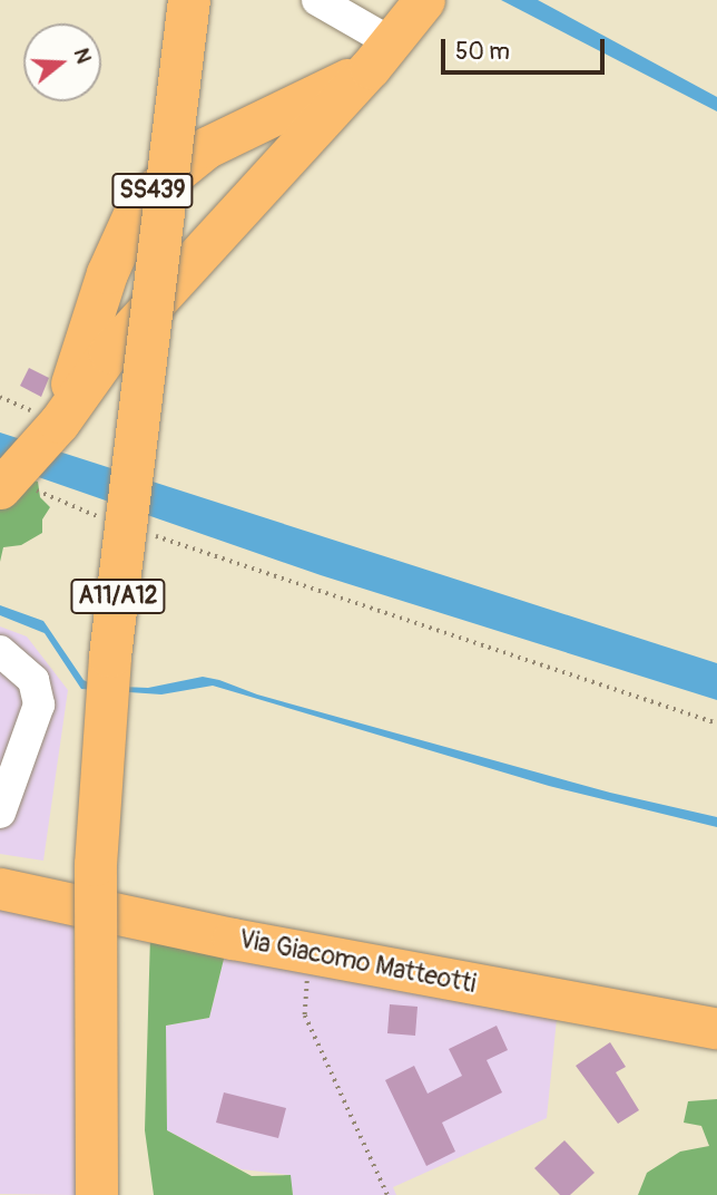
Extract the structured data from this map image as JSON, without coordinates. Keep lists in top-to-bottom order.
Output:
{
  "streets": {
    "highway": ["A11/A12"],
    "main road": ["SS439", "Via Giacomo Matteotti"]
  },
  "scale_bar": "50 m",
  "north": "right"
}
